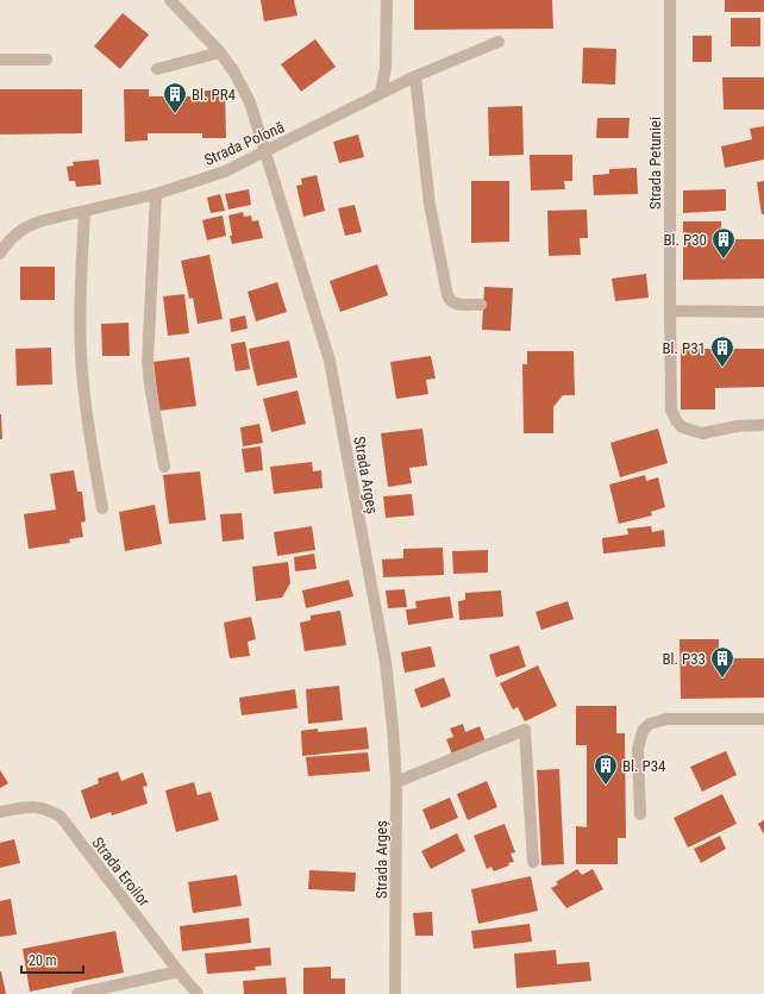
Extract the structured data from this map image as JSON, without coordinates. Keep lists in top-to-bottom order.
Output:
{
  "streets": {
    "street": [
      "Strada Polonă",
      "Strada Petuniei",
      "Strada Argeș",
      "Strada Eroilor"
    ]
  },
  "crossings": [
    ["Strada Polonă", "Strada Argeș"]
  ],
  "places": {
    "building": [
      "Bl. PR4",
      "Bl. P30",
      "Bl. P31",
      "Bl. P33",
      "Bl. P34"
    ]
  },
  "scale_bar": "20 m"
}
